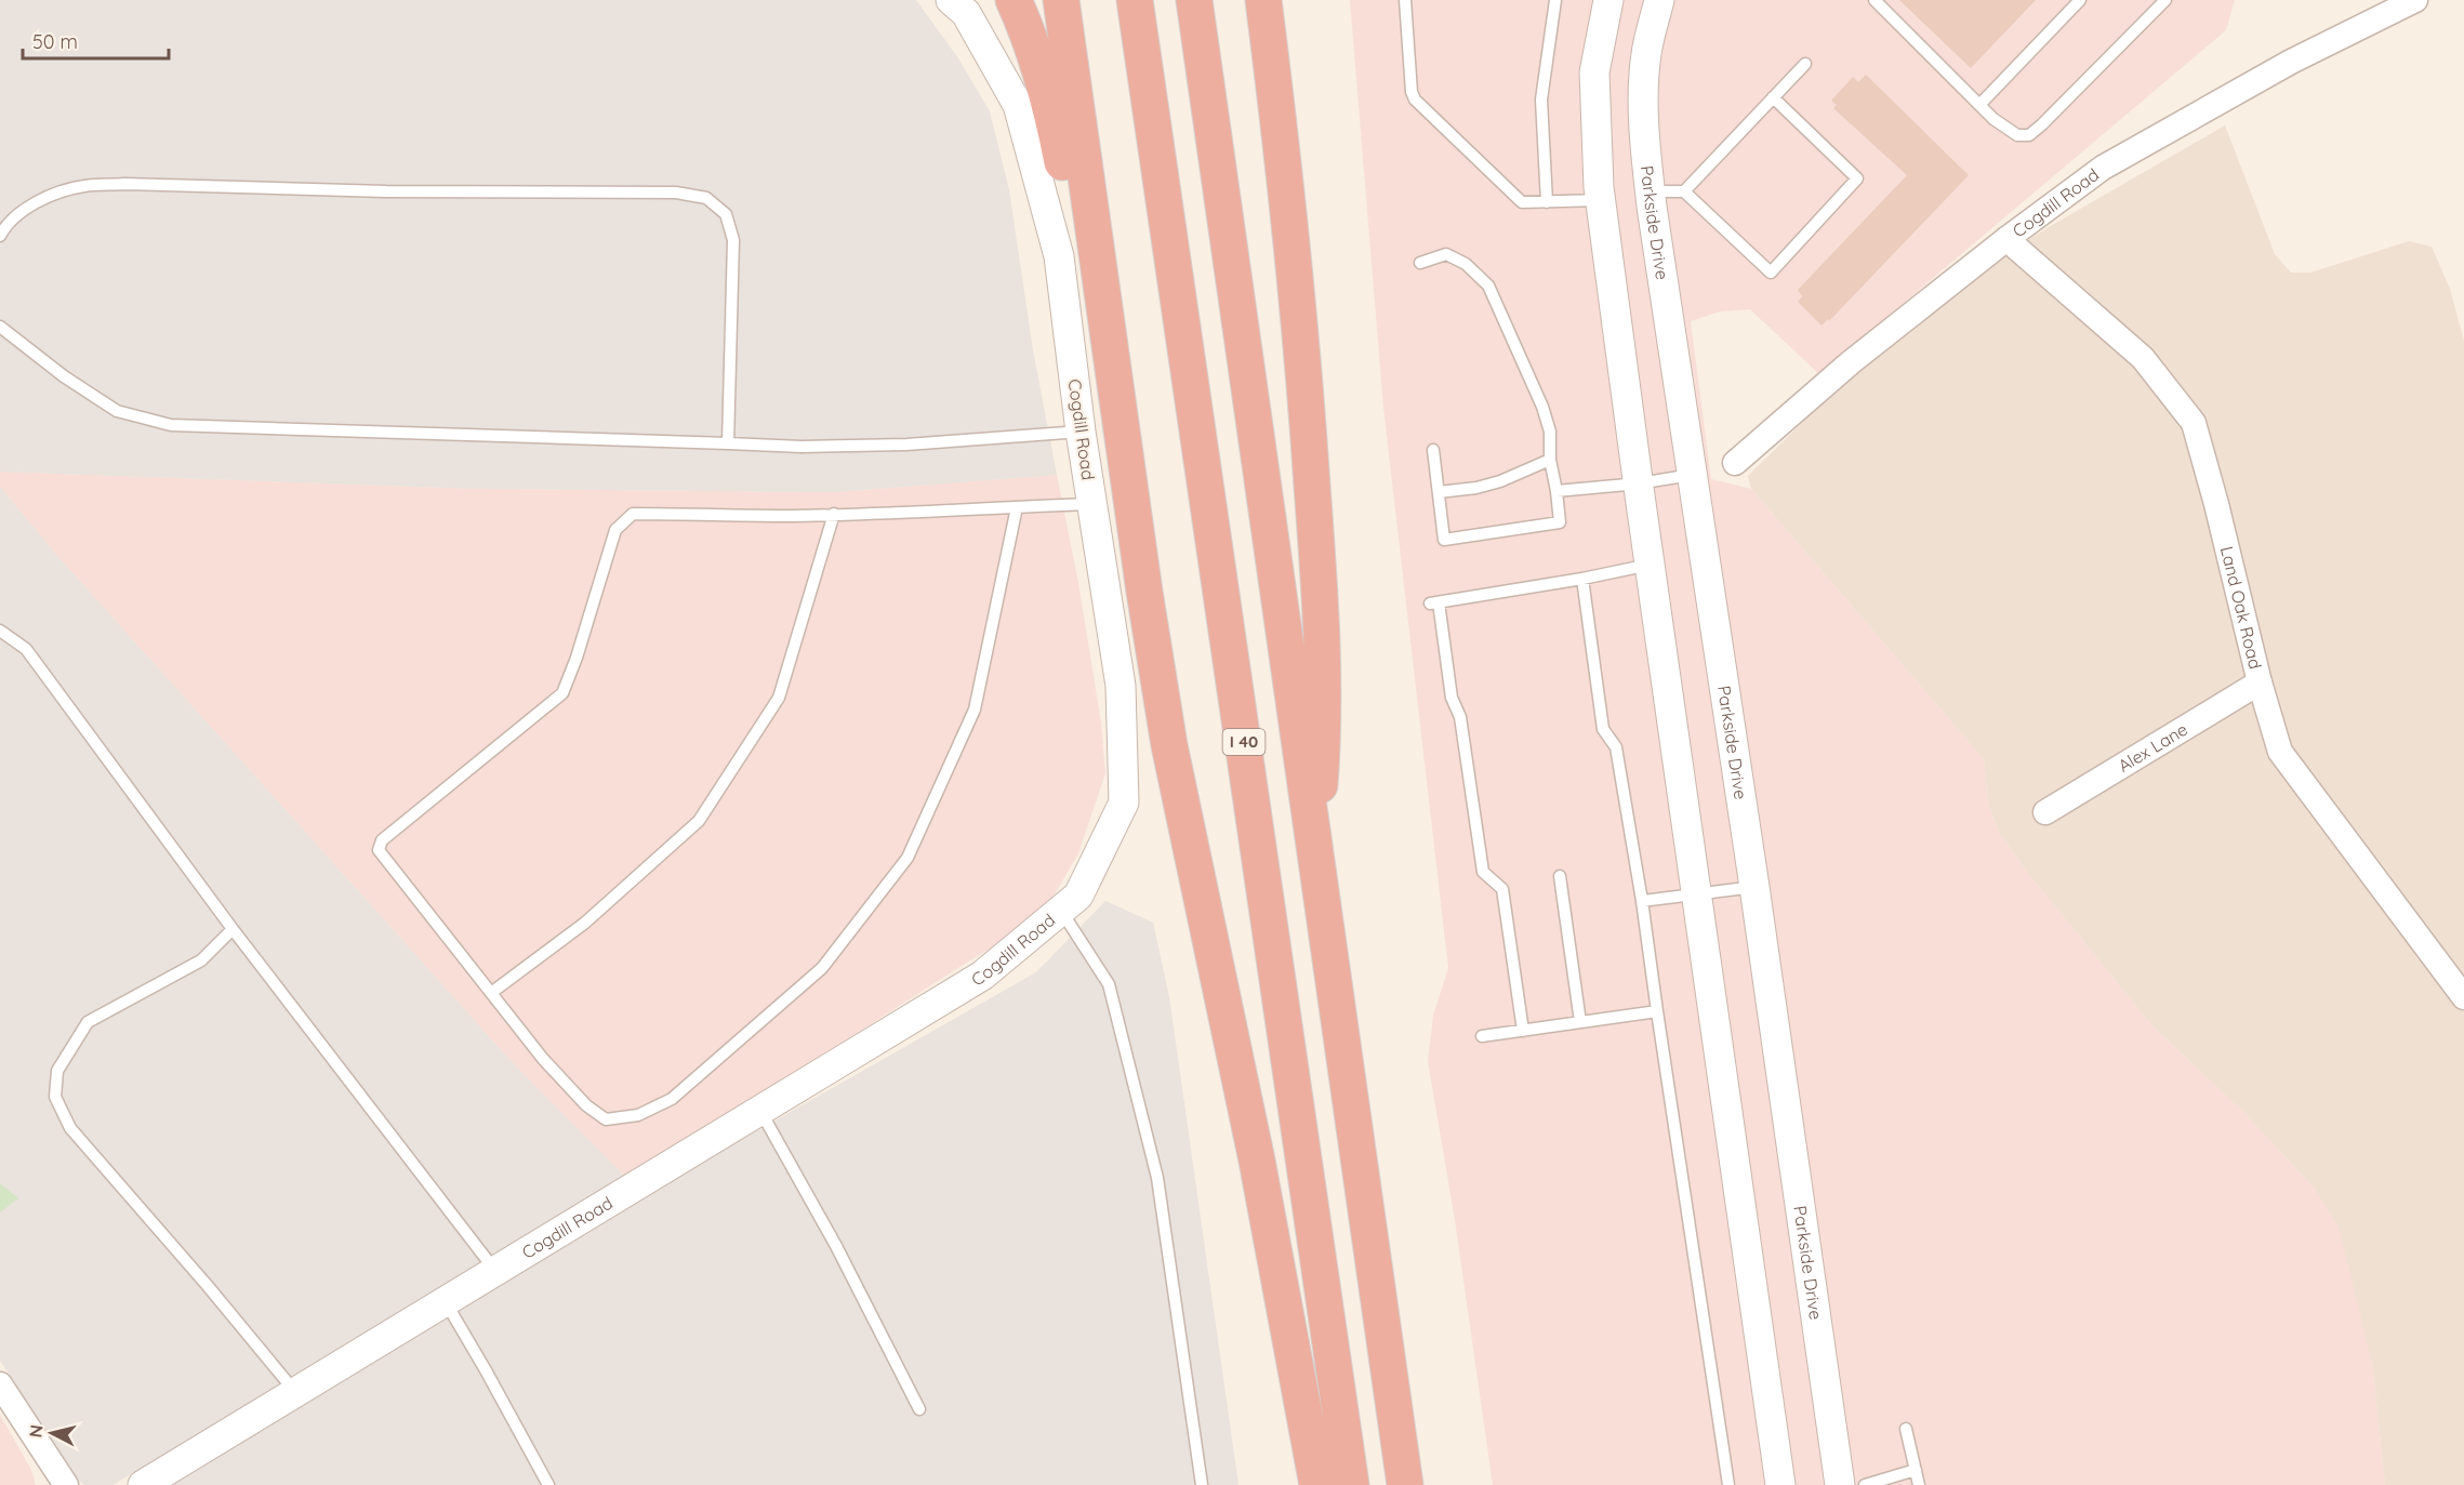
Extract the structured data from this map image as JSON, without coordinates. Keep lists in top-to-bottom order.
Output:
{
  "streets": {
    "highway": ["I 40"],
    "street": [
      "Cogdill Road",
      "Parkside Drive",
      "Land Oak Road",
      "Alex Lane"
    ]
  },
  "crossings": [
    ["Cogdill Road", "Land Oak Road"],
    ["Land Oak Road", "Alex Lane"]
  ],
  "scale_bar": "50 m",
  "north": "left"
}
